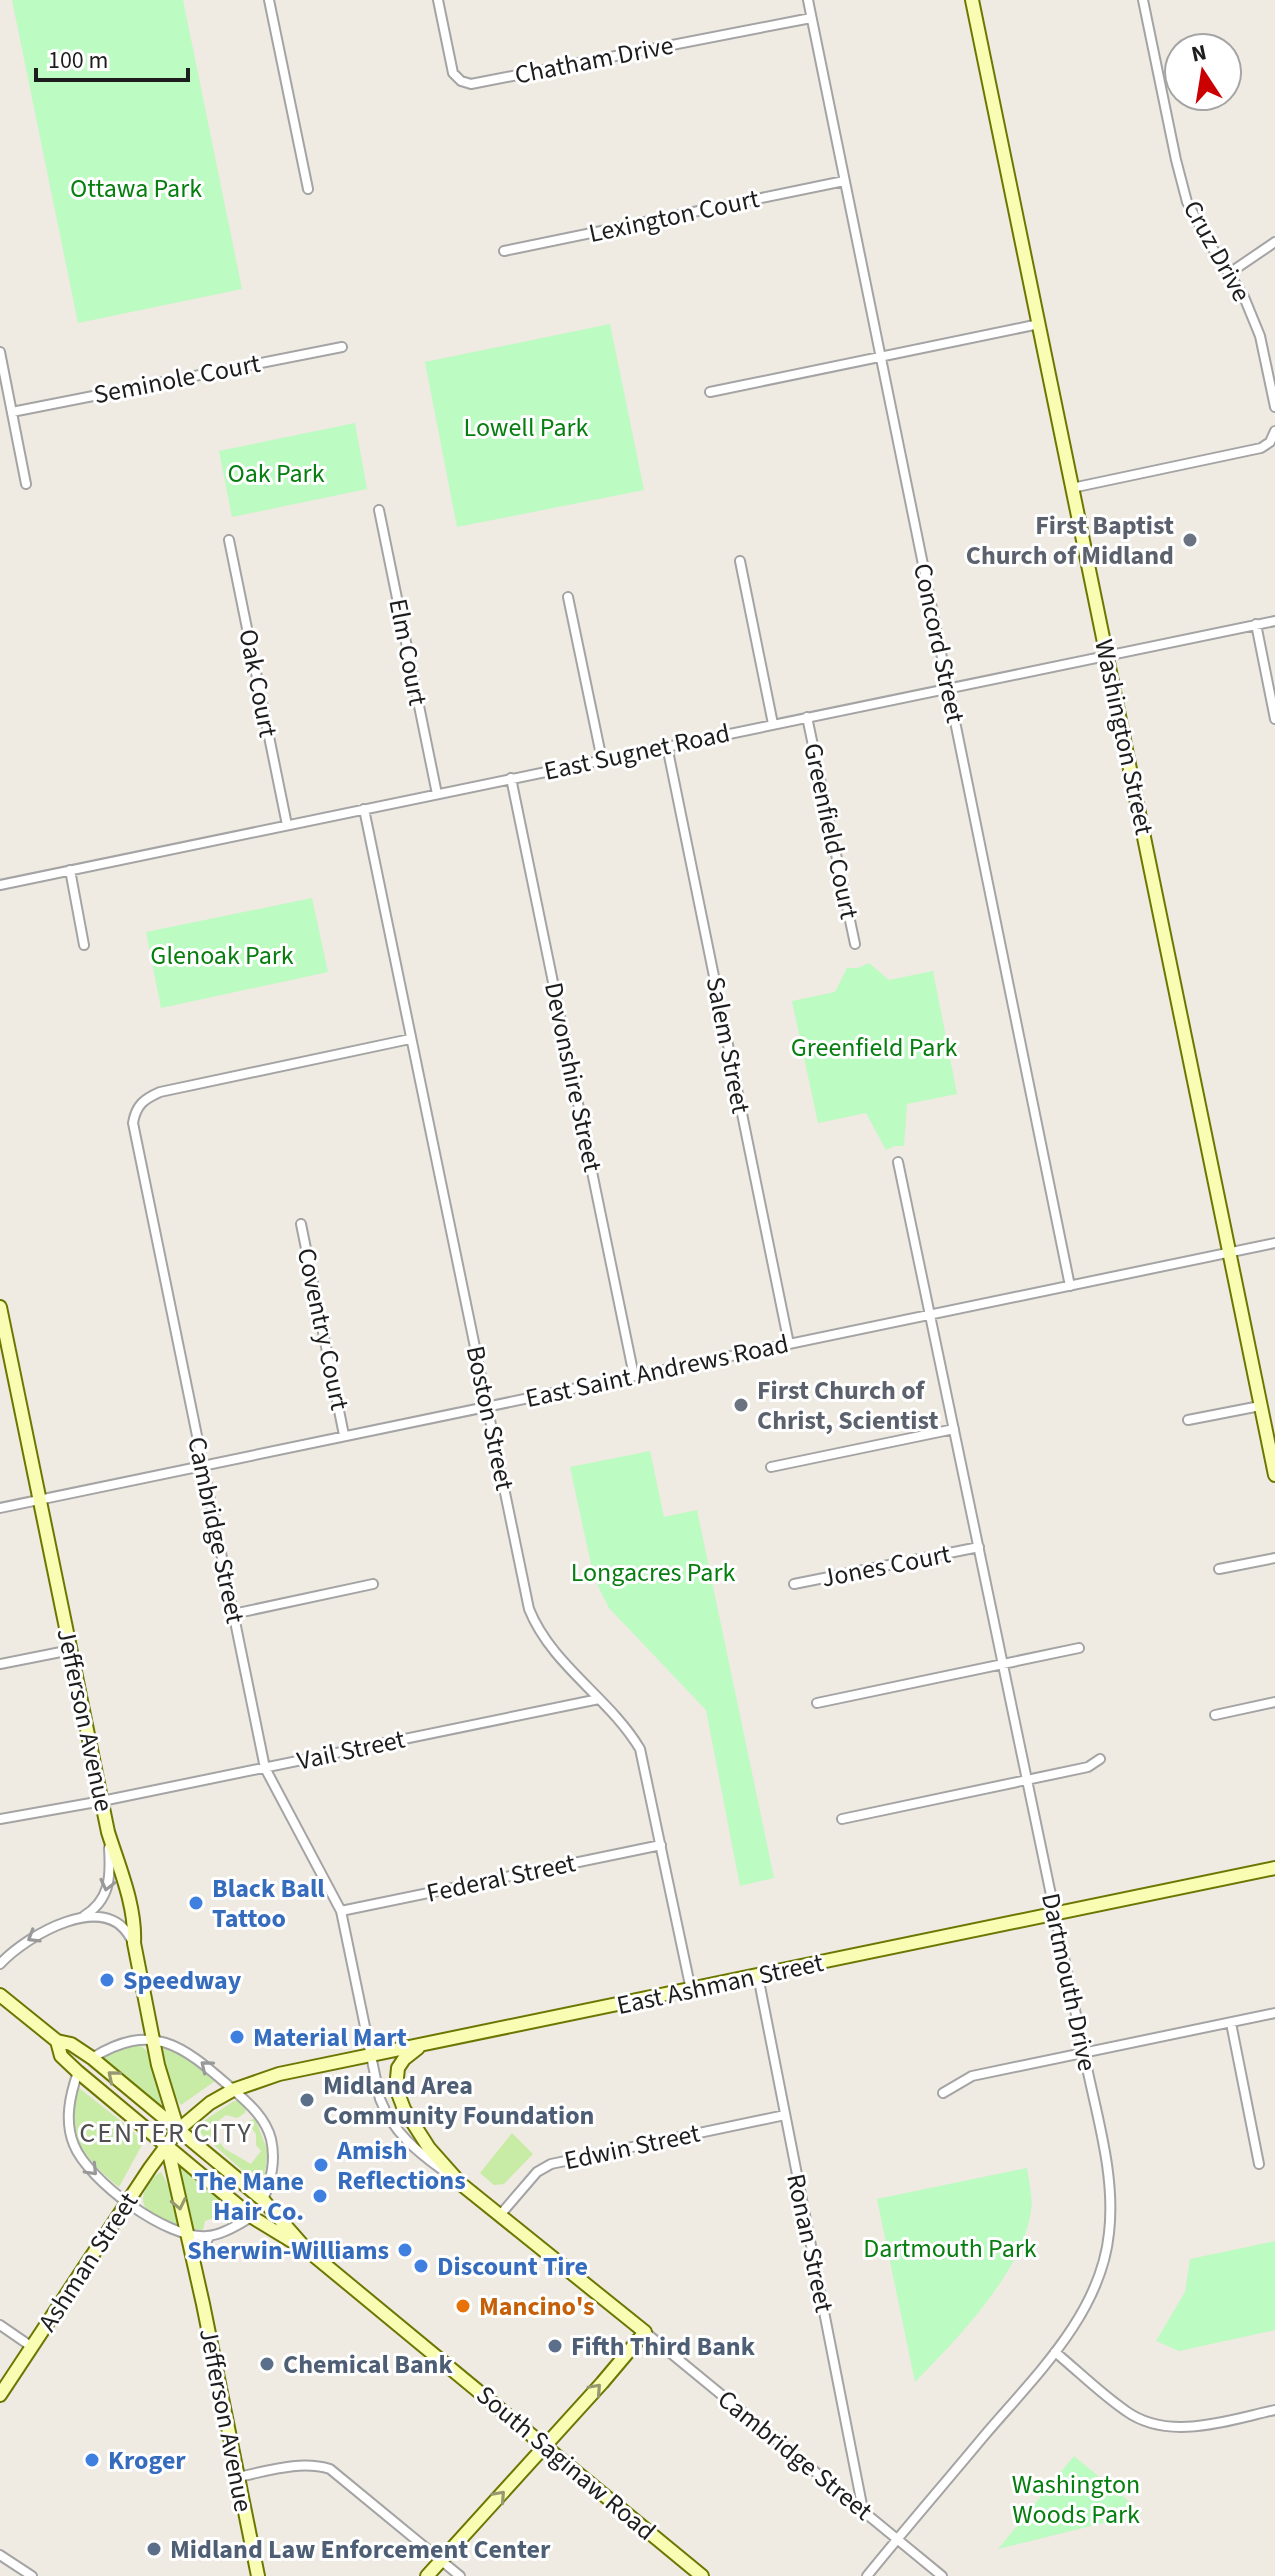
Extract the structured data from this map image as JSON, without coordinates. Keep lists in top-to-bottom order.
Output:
{
  "streets": {
    "street": [
      "Chatham Drive",
      "Lexington Court",
      "Cruz Drive",
      "Seminole Court",
      "Concord Street",
      "Elm Court",
      "Oak Court",
      "Washington Street",
      "East Sugnet Road",
      "Greenfield Court",
      "Salem Street",
      "Devonshire Street",
      "Coventry Court",
      "East Saint Andrews Road",
      "Boston Street",
      "Cambridge Street",
      "Jones Court",
      "Jefferson Avenue",
      "Vail Street",
      "Federal Street",
      "Dartmouth Drive",
      "East Ashman Street",
      "Edwin Street",
      "Ronan Street",
      "Ashman Street",
      "South Saginaw Road"
    ]
  },
  "crossings": [
    ["Chatham Drive", "Concord Street"],
    ["Lexington Court", "Concord Street"],
    ["Concord Street", "East Sugnet Road"],
    ["Concord Street", "East Saint Andrews Road"],
    ["Elm Court", "East Sugnet Road"],
    ["Oak Court", "East Sugnet Road"],
    ["Washington Street", "East Sugnet Road"],
    ["Washington Street", "East Saint Andrews Road"],
    ["East Sugnet Road", "Greenfield Court"],
    ["East Sugnet Road", "Salem Street"],
    ["East Sugnet Road", "Devonshire Street"],
    ["East Sugnet Road", "Boston Street"],
    ["Salem Street", "East Saint Andrews Road"],
    ["Devonshire Street", "East Saint Andrews Road"],
    ["Coventry Court", "East Saint Andrews Road"],
    ["East Saint Andrews Road", "Boston Street"],
    ["East Saint Andrews Road", "Cambridge Street"],
    ["East Saint Andrews Road", "Jefferson Avenue"],
    ["East Saint Andrews Road", "Dartmouth Drive"],
    ["Boston Street", "Cambridge Street"],
    ["Boston Street", "Vail Street"],
    ["Boston Street", "Federal Street"],
    ["Boston Street", "East Ashman Street"],
    ["Cambridge Street", "Vail Street"],
    ["Cambridge Street", "Federal Street"],
    ["Cambridge Street", "Dartmouth Drive"],
    ["Cambridge Street", "East Ashman Street"],
    ["Cambridge Street", "Edwin Street"],
    ["Cambridge Street", "Ronan Street"],
    ["Jones Court", "Dartmouth Drive"],
    ["Jefferson Avenue", "Vail Street"],
    ["Jefferson Avenue", "East Ashman Street"],
    ["Jefferson Avenue", "Ashman Street"],
    ["Jefferson Avenue", "South Saginaw Road"],
    ["Dartmouth Drive", "East Ashman Street"],
    ["East Ashman Street", "Ronan Street"],
    ["East Ashman Street", "Ashman Street"],
    ["East Ashman Street", "South Saginaw Road"],
    ["Edwin Street", "Ronan Street"],
    ["Ashman Street", "South Saginaw Road"]
  ],
  "districts": ["CENTER CITY"],
  "parks": [
    "Ottawa Park",
    "Lowell Park",
    "Oak Park",
    "Glenoak Park",
    "Greenfield Park",
    "Longacres Park",
    "Dartmouth Park",
    "Washington Woods Park"
  ],
  "places": [
    "First Baptist Church of Midland",
    "First Church of Christ, Scientist",
    "Black Ball Tattoo",
    "Speedway",
    "Material Mart",
    "Midland Area Community Foundation",
    "Amish Reflections",
    "The Mane Hair Co.",
    "Sherwin-Williams",
    "Discount Tire",
    "Mancino's",
    "Fifth Third Bank",
    "Chemical Bank",
    "Kroger",
    "Midland Law Enforcement Center"
  ],
  "scale_bar": "100 m",
  "north": "top"
}
